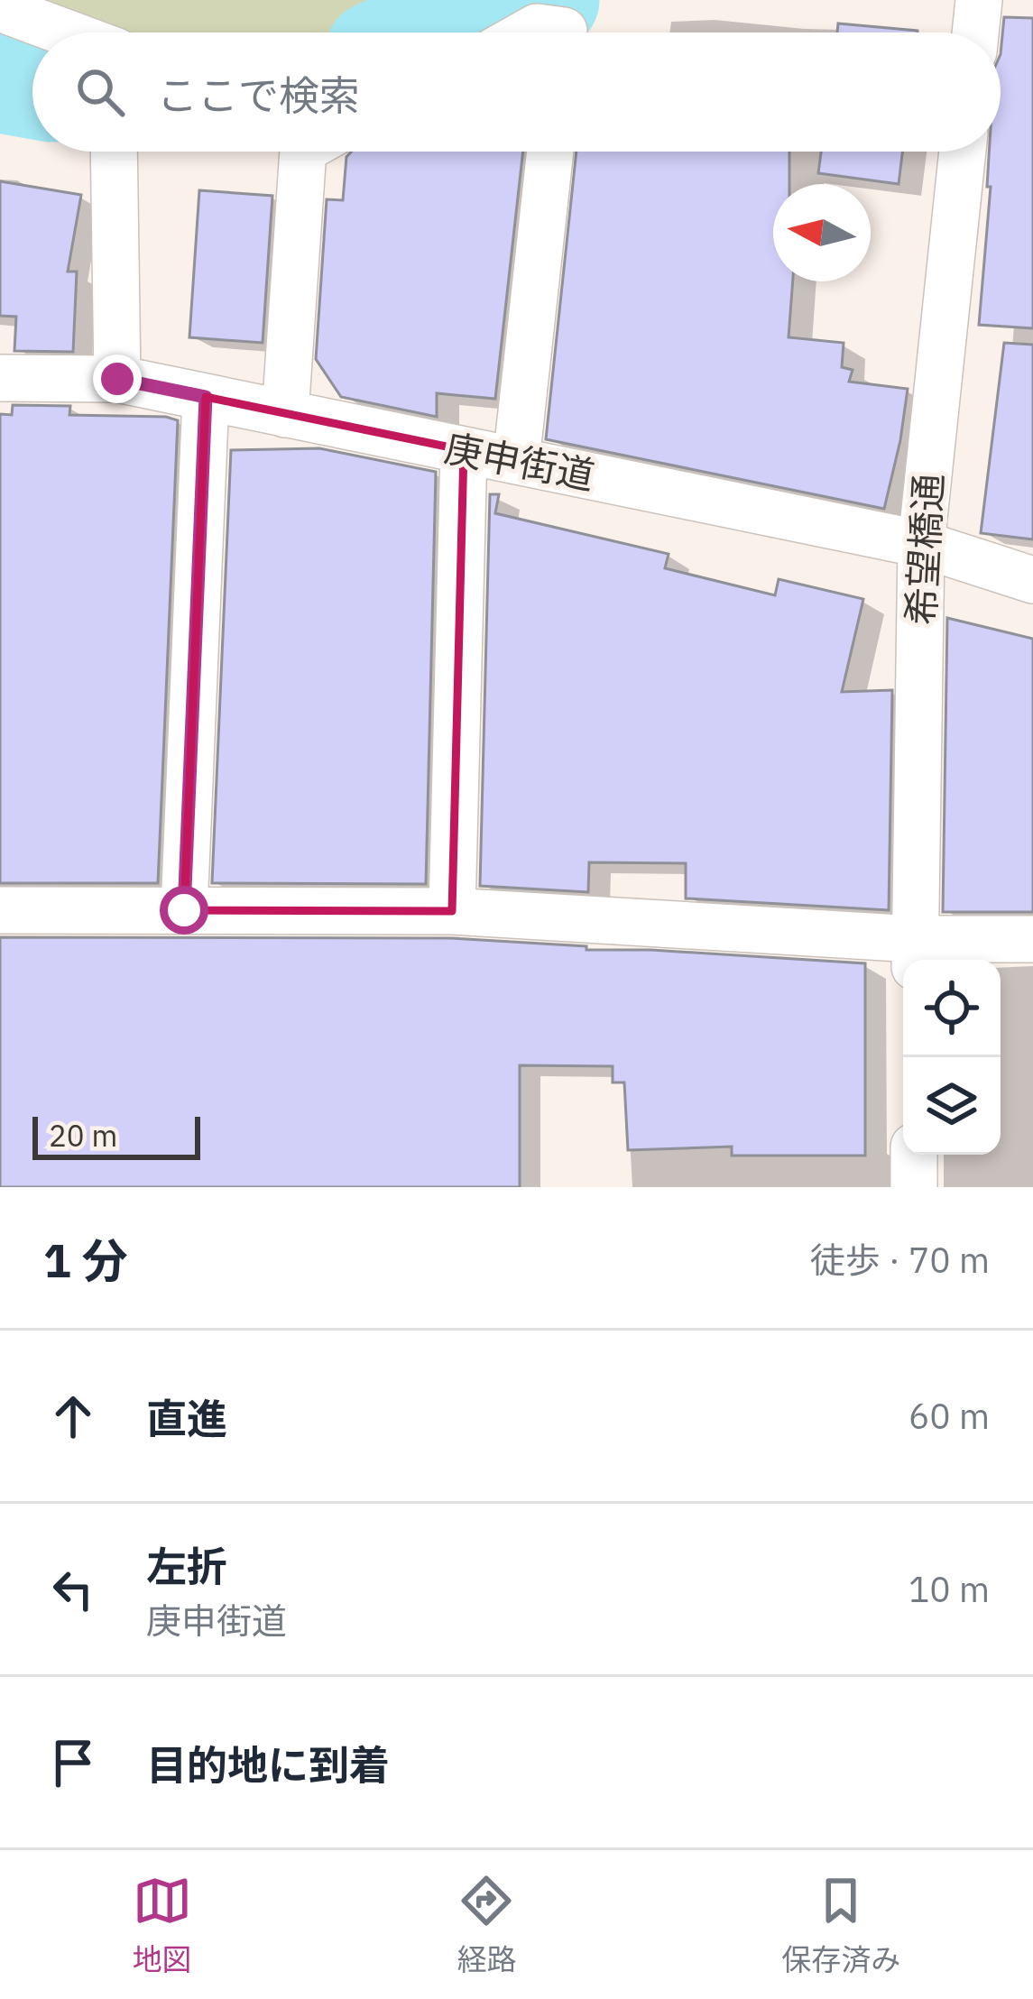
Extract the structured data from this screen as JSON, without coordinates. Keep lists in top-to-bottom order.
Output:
{
  "streets": {
    "street": ["庚申街道", "希望橋通"]
  },
  "crossings": [
    ["庚申街道", "希望橋通"]
  ],
  "scale_bar": "20 m",
  "north": "left",
  "page": {
    "search": "ここで検索",
    "scale": "20 m",
    "heading": ["1 分", "徒歩 · 70 m"],
    "list": [
      ["直進", "60 m"],
      ["左折", "庚申街道", "10 m"],
      "目的地に到着"
    ],
    "nav": ["地図", "経路", "保存済み"]
  }
}
